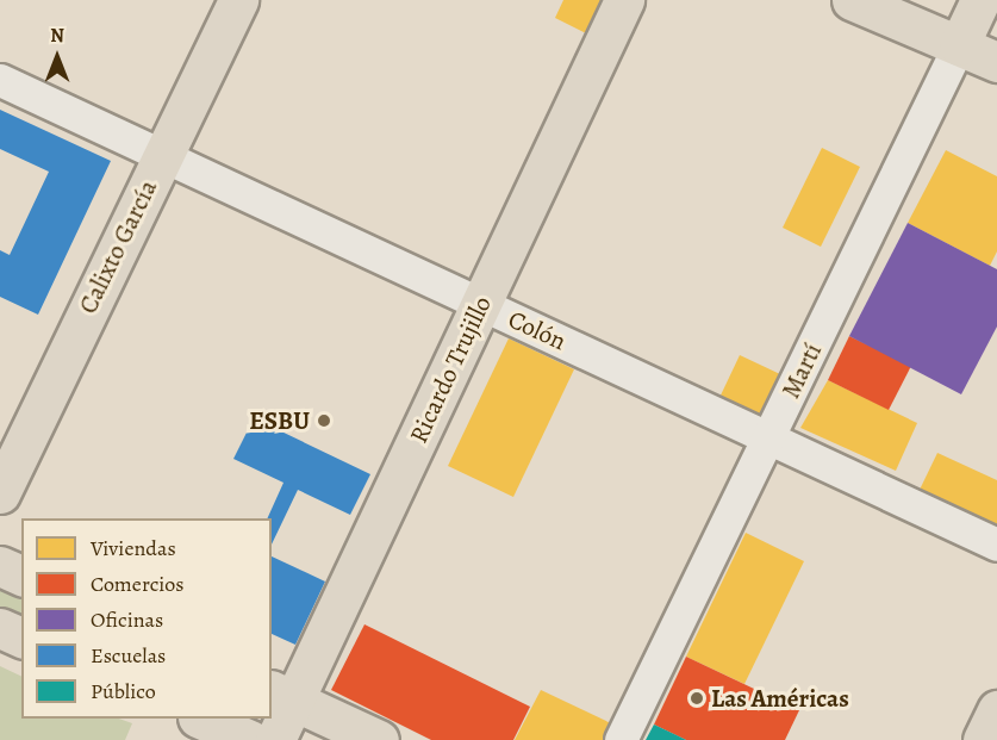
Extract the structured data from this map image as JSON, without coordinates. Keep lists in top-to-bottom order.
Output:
{
  "streets": {
    "main road": ["Calixto García", "Ricardo Trujillo", "Martí"],
    "street": ["Colón"]
  },
  "crossings": [
    ["Calixto García", "Colón"],
    ["Colón", "Ricardo Trujillo"],
    ["Colón", "Martí"]
  ],
  "places": ["ESBU", "Las Américas"],
  "legend": [
    "Viviendas",
    "Comercios",
    "Oficinas",
    "Escuelas",
    "Público"
  ],
  "north": "top"
}
